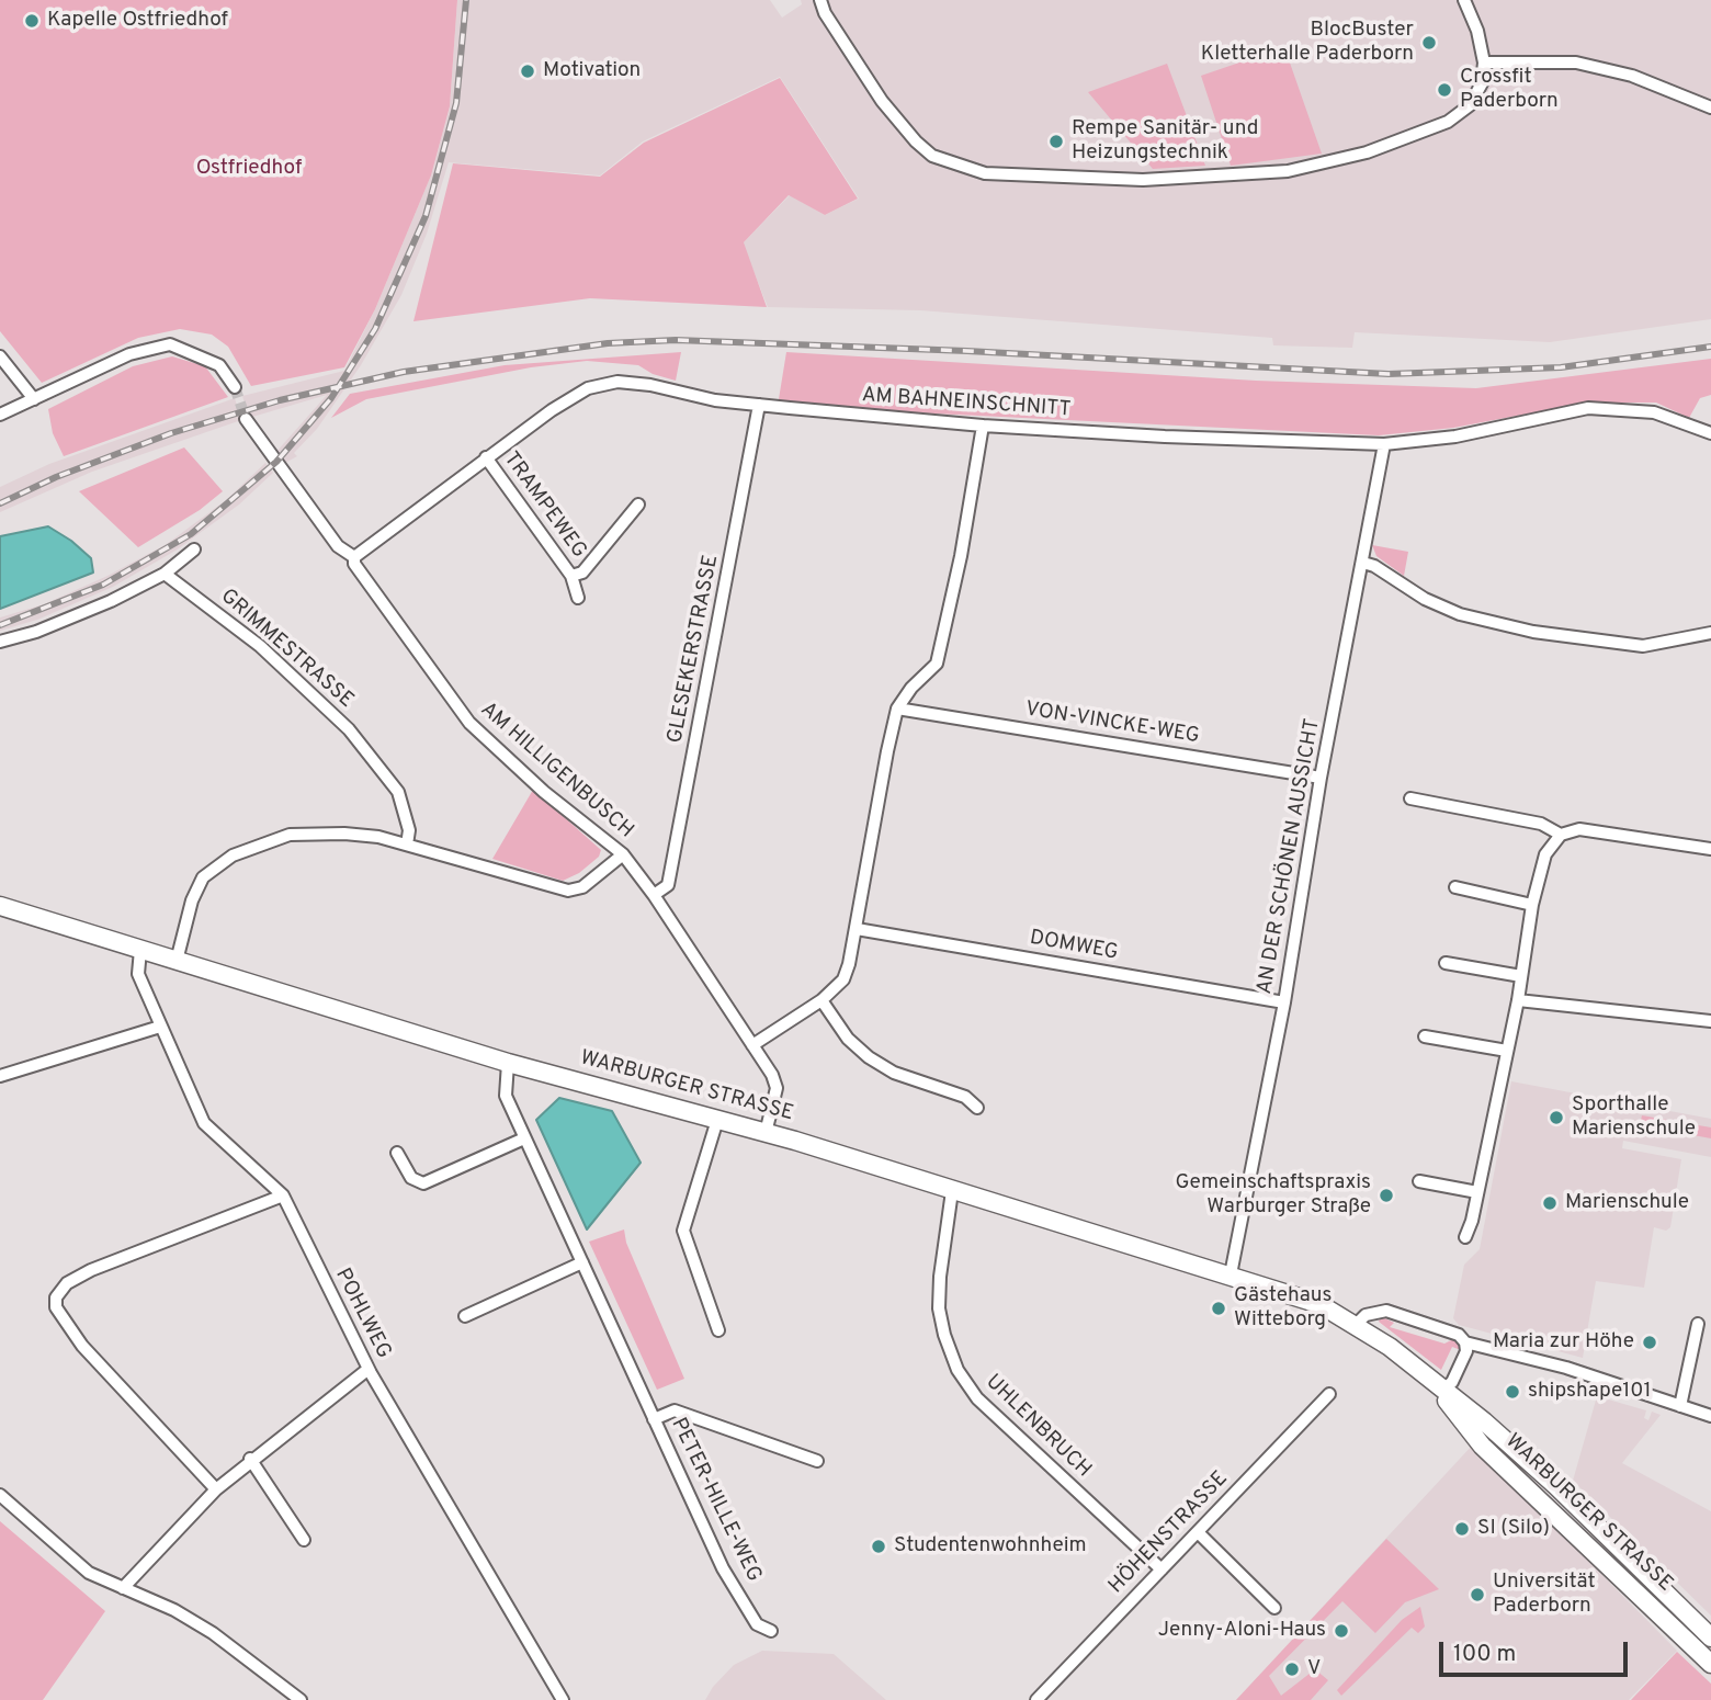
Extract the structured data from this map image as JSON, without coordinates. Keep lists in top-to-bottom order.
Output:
{
  "streets": {
    "main road": ["WARBURGER STRASSE"],
    "street": [
      "AM BAHNEINSCHNITT",
      "TRAMPEWEG",
      "GRIMMESTRASSE",
      "GLESEKERSTRASSE",
      "VON-VINCKE-WEG",
      "AM HILLIGENBUSCH",
      "AN DER SCHÖNEN AUSSICHT",
      "DOMWEG",
      "POHLWEG",
      "UHLENBRUCH",
      "PETER-HILLE-WEG",
      "HÖHENSTRASSE"
    ]
  },
  "crossings": [
    ["AM BAHNEINSCHNITT", "TRAMPEWEG"],
    ["AM BAHNEINSCHNITT", "GLESEKERSTRASSE"],
    ["AM BAHNEINSCHNITT", "AM HILLIGENBUSCH"],
    ["AM BAHNEINSCHNITT", "AN DER SCHÖNEN AUSSICHT"],
    ["GLESEKERSTRASSE", "AM HILLIGENBUSCH"],
    ["VON-VINCKE-WEG", "AN DER SCHÖNEN AUSSICHT"],
    ["AM HILLIGENBUSCH", "WARBURGER STRASSE"],
    ["AN DER SCHÖNEN AUSSICHT", "DOMWEG"],
    ["AN DER SCHÖNEN AUSSICHT", "WARBURGER STRASSE"],
    ["WARBURGER STRASSE", "POHLWEG"],
    ["WARBURGER STRASSE", "UHLENBRUCH"],
    ["WARBURGER STRASSE", "PETER-HILLE-WEG"],
    ["UHLENBRUCH", "HÖHENSTRASSE"]
  ],
  "parks": ["Ostfriedhof"],
  "places": [
    "Kapelle Ostfriedhof",
    "BlocBuster Kletterhalle Paderborn",
    "Motivation",
    "Crossfit Paderborn",
    "Rempe Sanitär- und Heizungstechnik",
    "Sporthalle Marienschule",
    "Gemeinschaftspraxis Warburger Straße",
    "Marienschule",
    "Gästehaus Witteborg",
    "Maria zur Höhe",
    "shipshape101",
    "SI (Silo)",
    "Studentenwohnheim",
    "Universität Paderborn",
    "Jenny-Aloni-Haus",
    "V"
  ],
  "scale_bar": "100 m"
}
